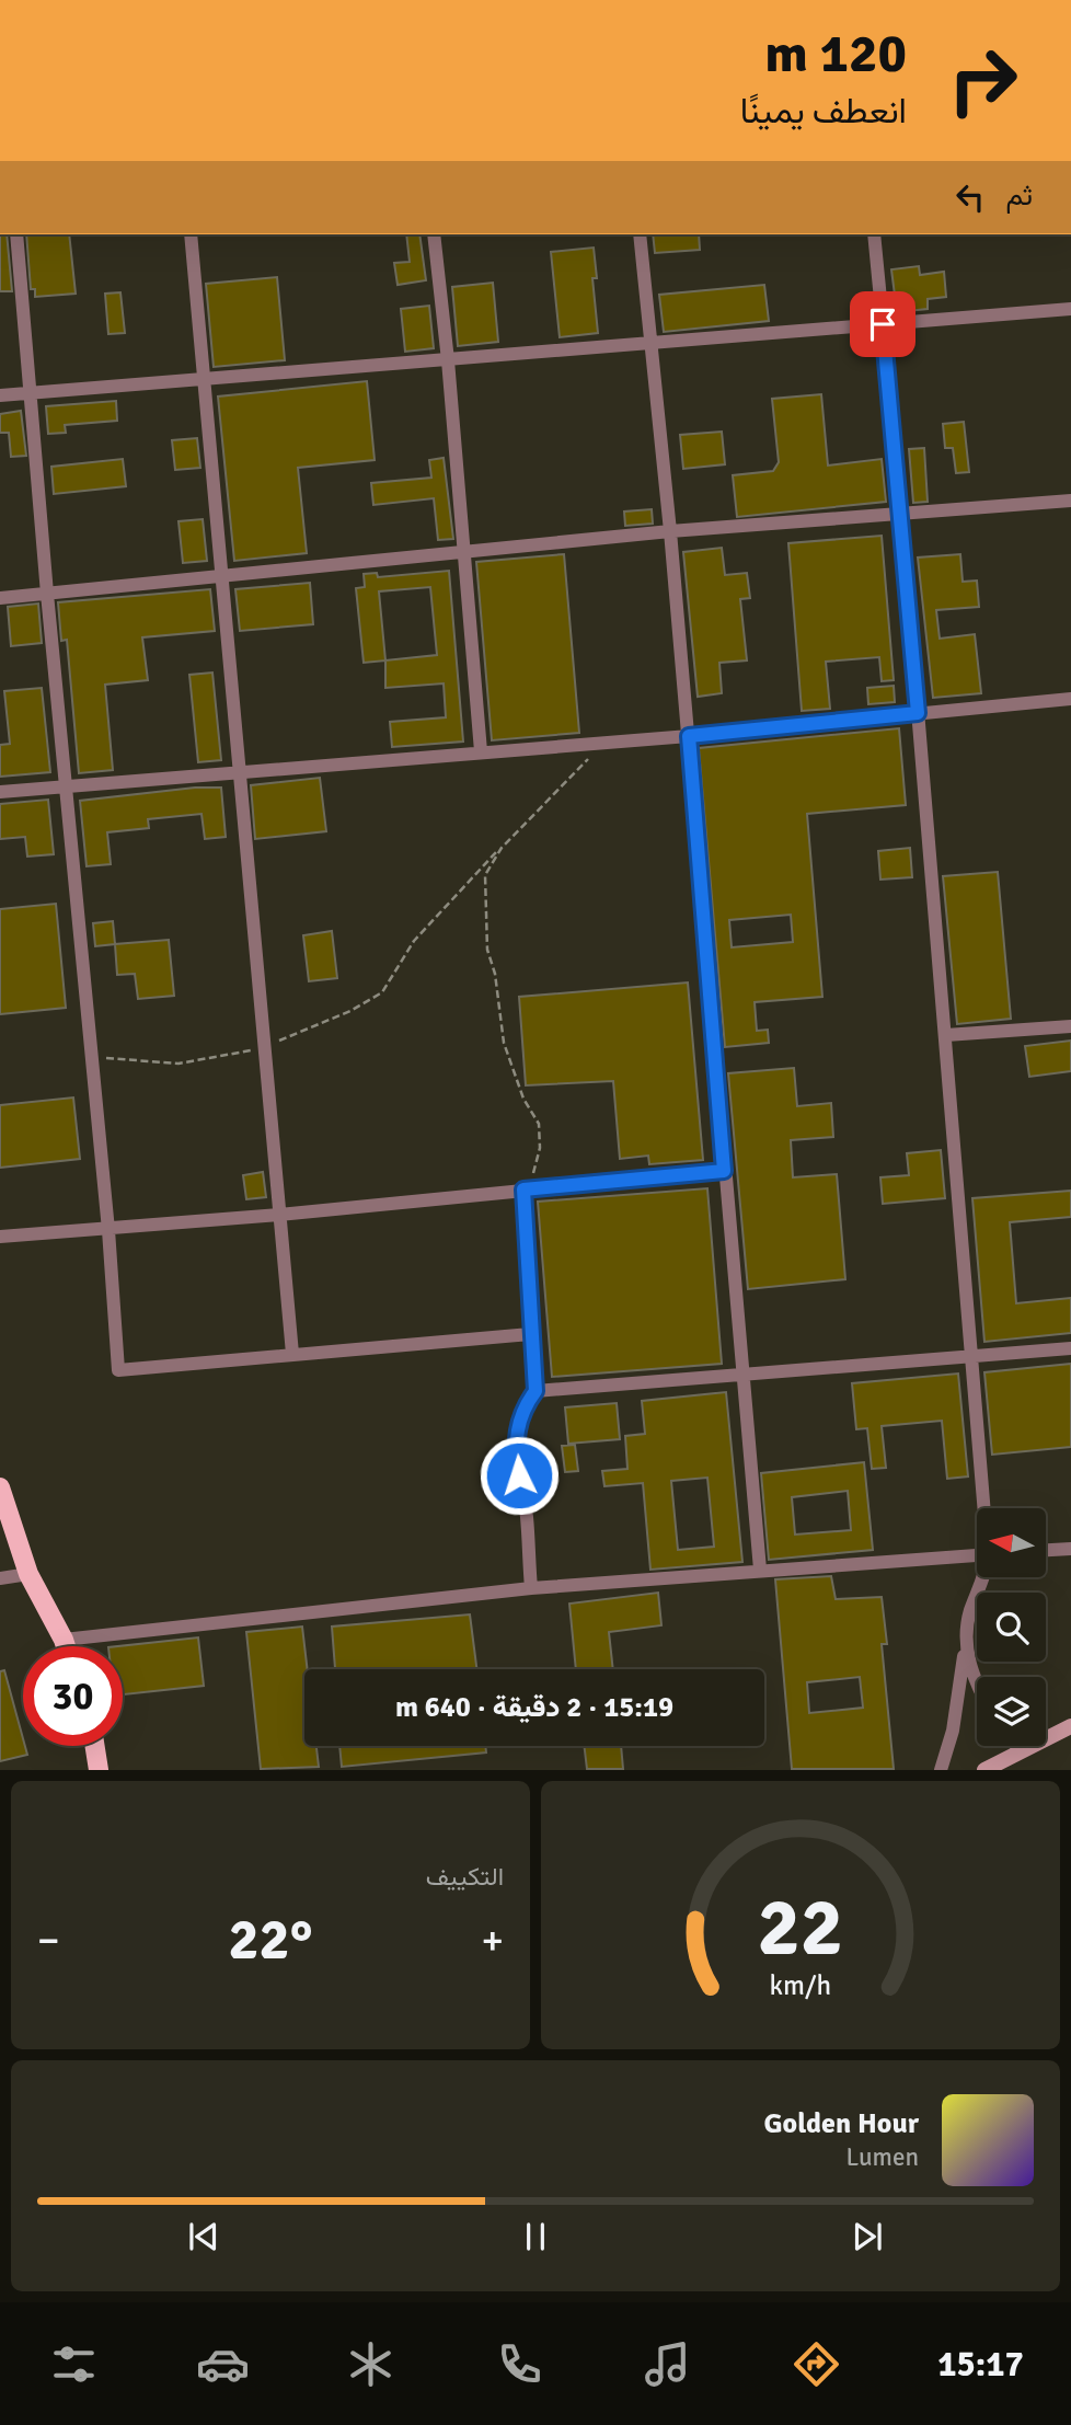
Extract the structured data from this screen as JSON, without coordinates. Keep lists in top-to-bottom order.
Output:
{
  "north": "left",
  "page": {
    "turn": ["120 m", "انعطف يمينًا"],
    "then": "ثم",
    "limit": "30",
    "trip": "15:19 · 2 دقيقة · 640 m",
    "tile": "التكييف",
    "heat": ["−", "22°", "+"],
    "song": ["Golden Hour", "Lumen"],
    "tabs": "15:17",
    "gauge": ["22", "km/h"]
  }
}
